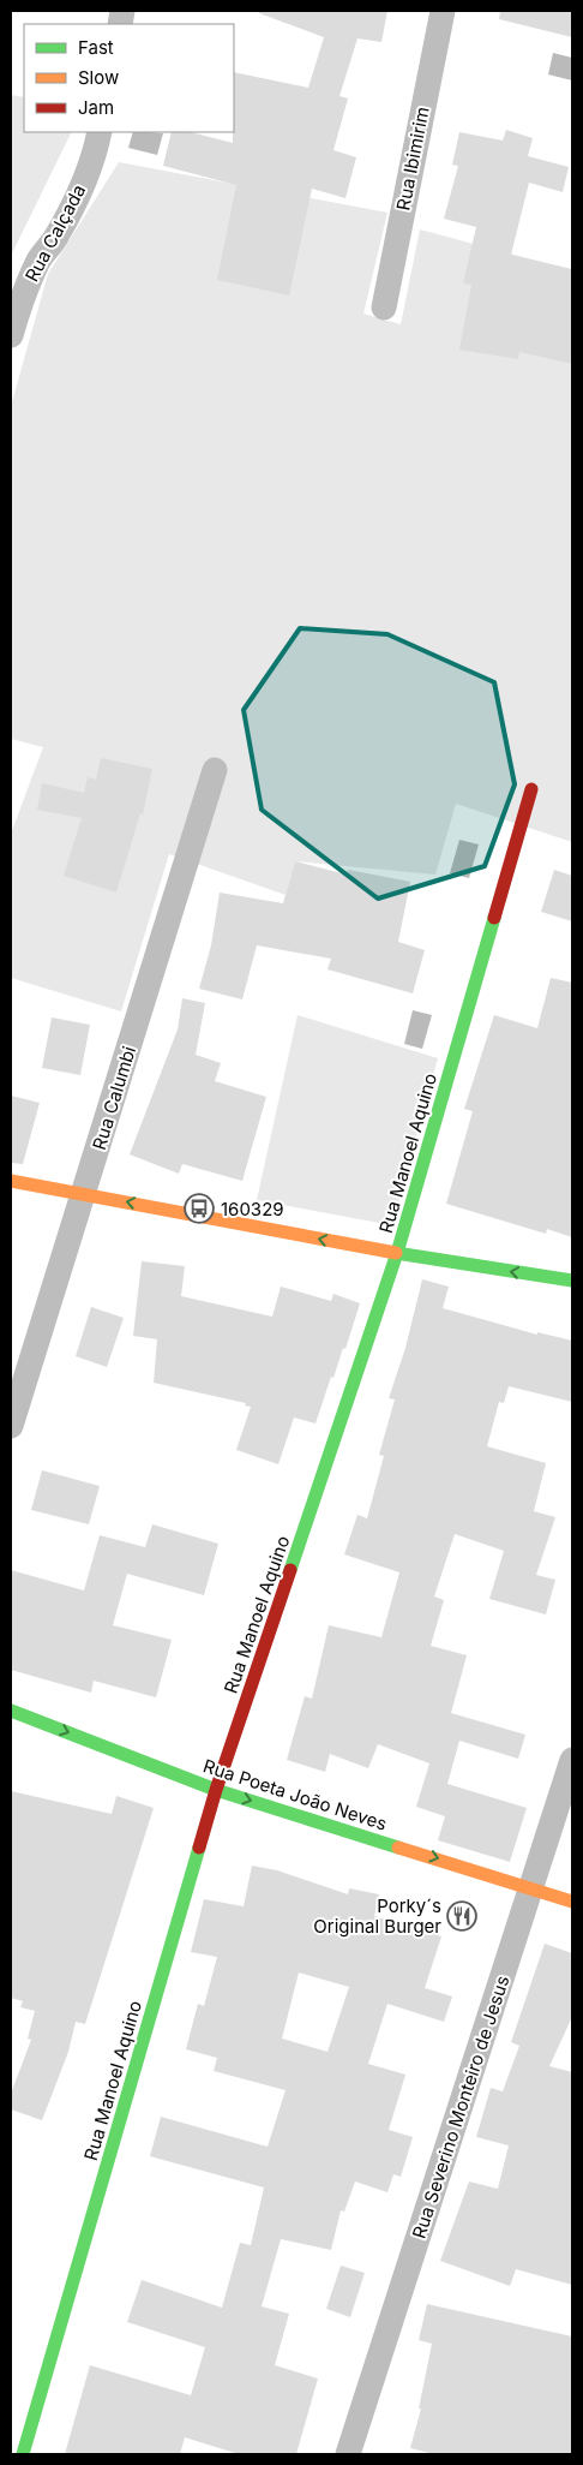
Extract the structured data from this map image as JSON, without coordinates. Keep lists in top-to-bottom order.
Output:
{
  "streets": {
    "street": [
      "Rua Ibimirim",
      "Rua Calçada",
      "Rua Calumbi",
      "Rua Manoel Aquino",
      "Rua Poeta João Neves",
      "Rua Severino Monteiro de Jesus"
    ]
  },
  "crossings": [
    ["Rua Manoel Aquino", "Rua Poeta João Neves"],
    ["Rua Poeta João Neves", "Rua Severino Monteiro de Jesus"]
  ],
  "one_way": ["Rua Poeta João Neves"],
  "places": {
    "bus stop": ["160329"],
    "restaurant": ["Porky´s Original Burger"]
  },
  "legend": ["Fast", "Slow", "Jam"]
}
